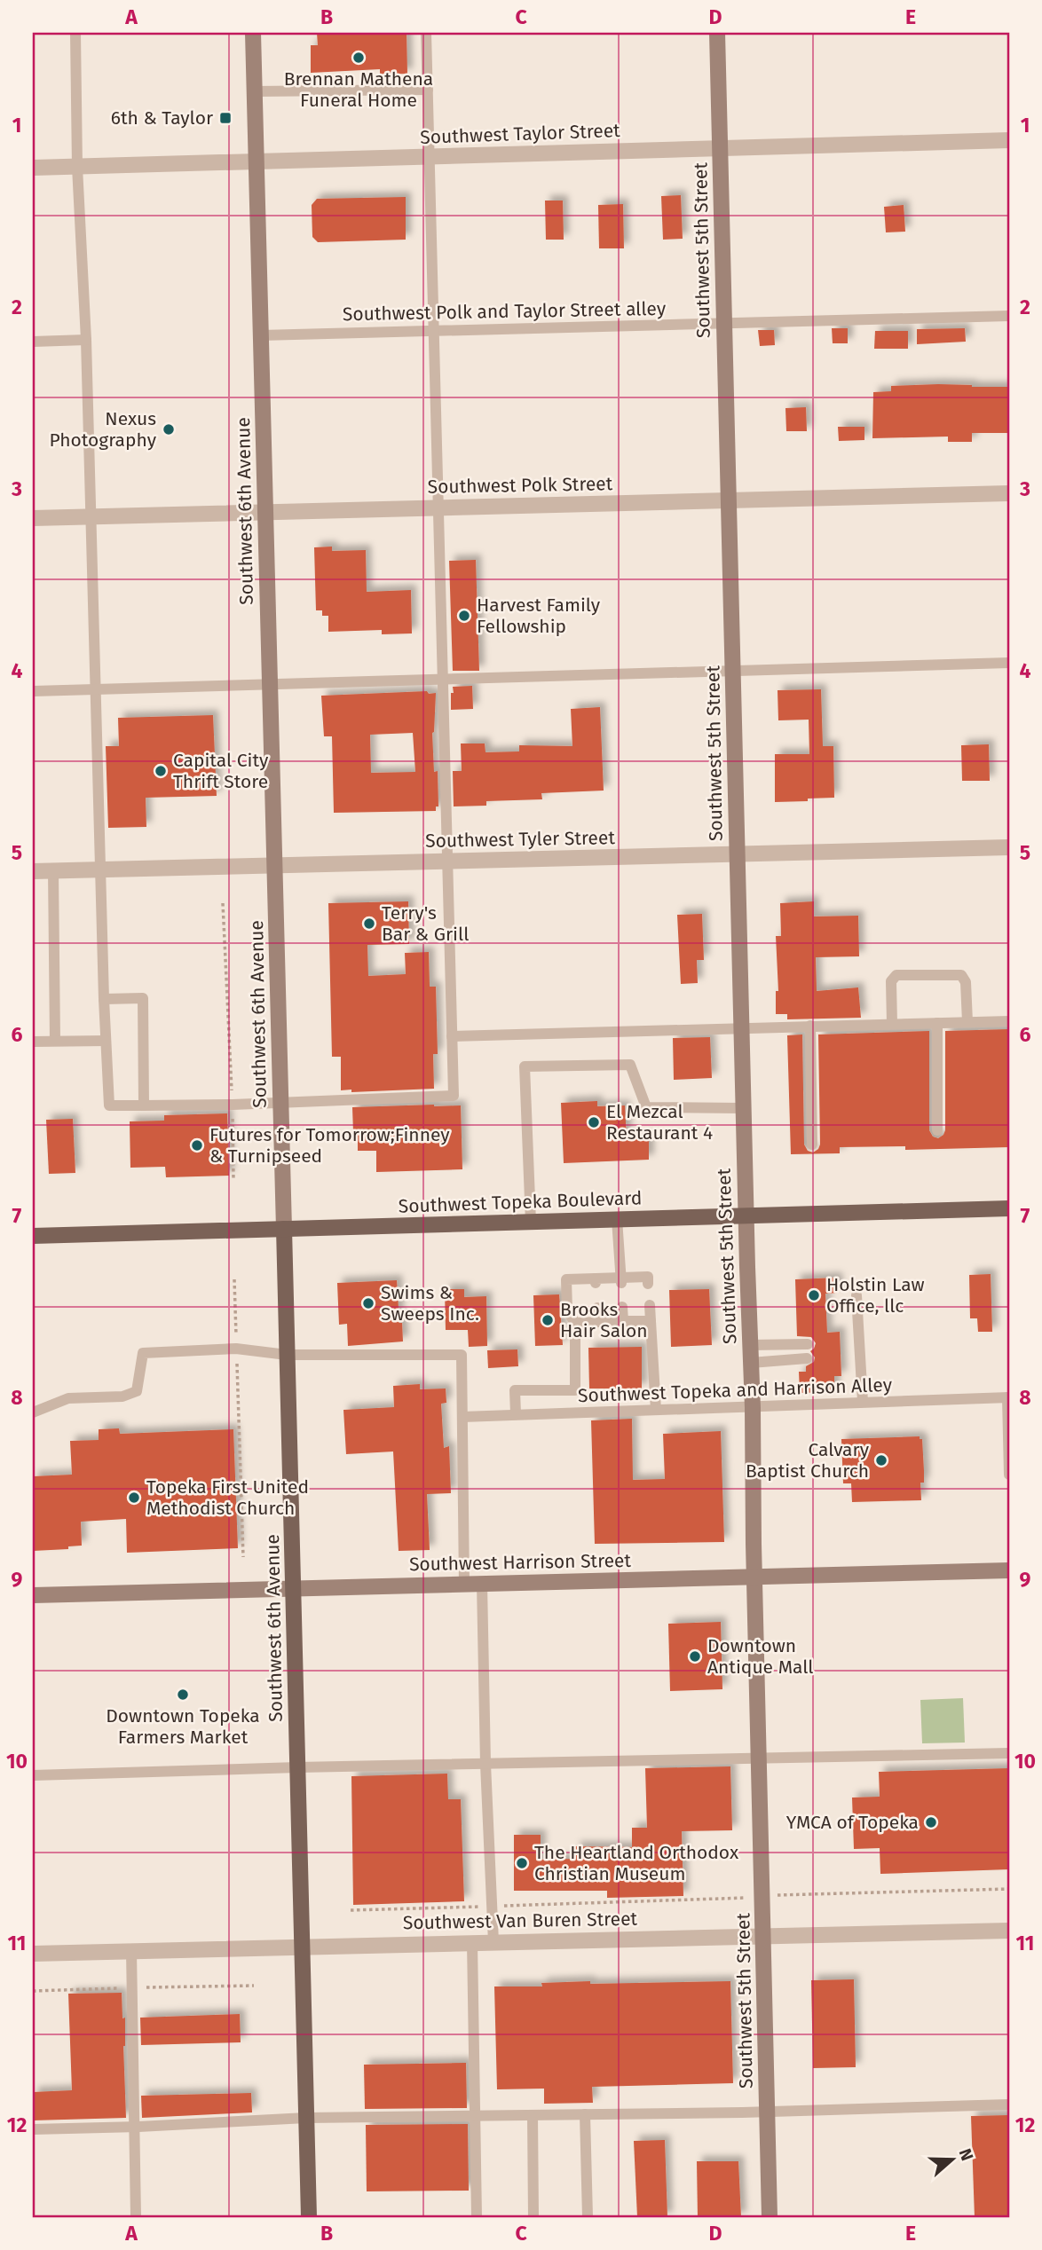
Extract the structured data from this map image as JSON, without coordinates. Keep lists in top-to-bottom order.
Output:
{
  "streets": {
    "main road": ["Southwest 6th Avenue", "Southwest Topeka Boulevard"],
    "street": [
      "Southwest Taylor Street",
      "Southwest 5th Street",
      "Southwest Polk Street",
      "Southwest Tyler Street",
      "Southwest Harrison Street",
      "Southwest Van Buren Street"
    ],
    "lane": ["Southwest Polk and Taylor Street alley", "Southwest Topeka and Harrison Alley"]
  },
  "crossings": [
    ["Southwest Taylor Street", "Southwest 5th Street"],
    ["Southwest Taylor Street", "Southwest 6th Avenue"],
    ["Southwest 5th Street", "Southwest Polk and Taylor Street alley"],
    ["Southwest 5th Street", "Southwest Polk Street"],
    ["Southwest 5th Street", "Southwest Tyler Street"],
    ["Southwest 5th Street", "Southwest Topeka Boulevard"],
    ["Southwest 5th Street", "Southwest Topeka and Harrison Alley"],
    ["Southwest 5th Street", "Southwest Harrison Street"],
    ["Southwest 5th Street", "Southwest Van Buren Street"],
    ["Southwest Polk and Taylor Street alley", "Southwest 6th Avenue"],
    ["Southwest Polk Street", "Southwest 6th Avenue"],
    ["Southwest 6th Avenue", "Southwest Tyler Street"],
    ["Southwest 6th Avenue", "Southwest Topeka Boulevard"],
    ["Southwest 6th Avenue", "Southwest Harrison Street"],
    ["Southwest 6th Avenue", "Southwest Van Buren Street"]
  ],
  "places": {
    "other": [
      "Brennan Mathena Funeral Home",
      "Nexus Photography",
      "Harvest Family Fellowship",
      "Capital City Thrift Store",
      "Terry's Bar & Grill",
      "El Mezcal Restaurant 4",
      "Futures for Tomorrow;Finney & Turnipseed",
      "Holstin Law Office, llc",
      "Swims & Sweeps Inc.",
      "Brooks Hair Salon",
      "Calvary Baptist Church",
      "Topeka First United Methodist Church",
      "Downtown Antique Mall",
      "Downtown Topeka Farmers Market",
      "YMCA of Topeka",
      "The Heartland Orthodox Christian Museum"
    ],
    "transit": ["6th & Taylor"]
  },
  "north": "right",
  "grid": {
    "columns": [
      "A",
      "B",
      "C",
      "D",
      "E"
    ],
    "rows": [
      "1",
      "2",
      "3",
      "4",
      "5",
      "6",
      "7",
      "8",
      "9",
      "10",
      "11",
      "12"
    ]
  }
}
